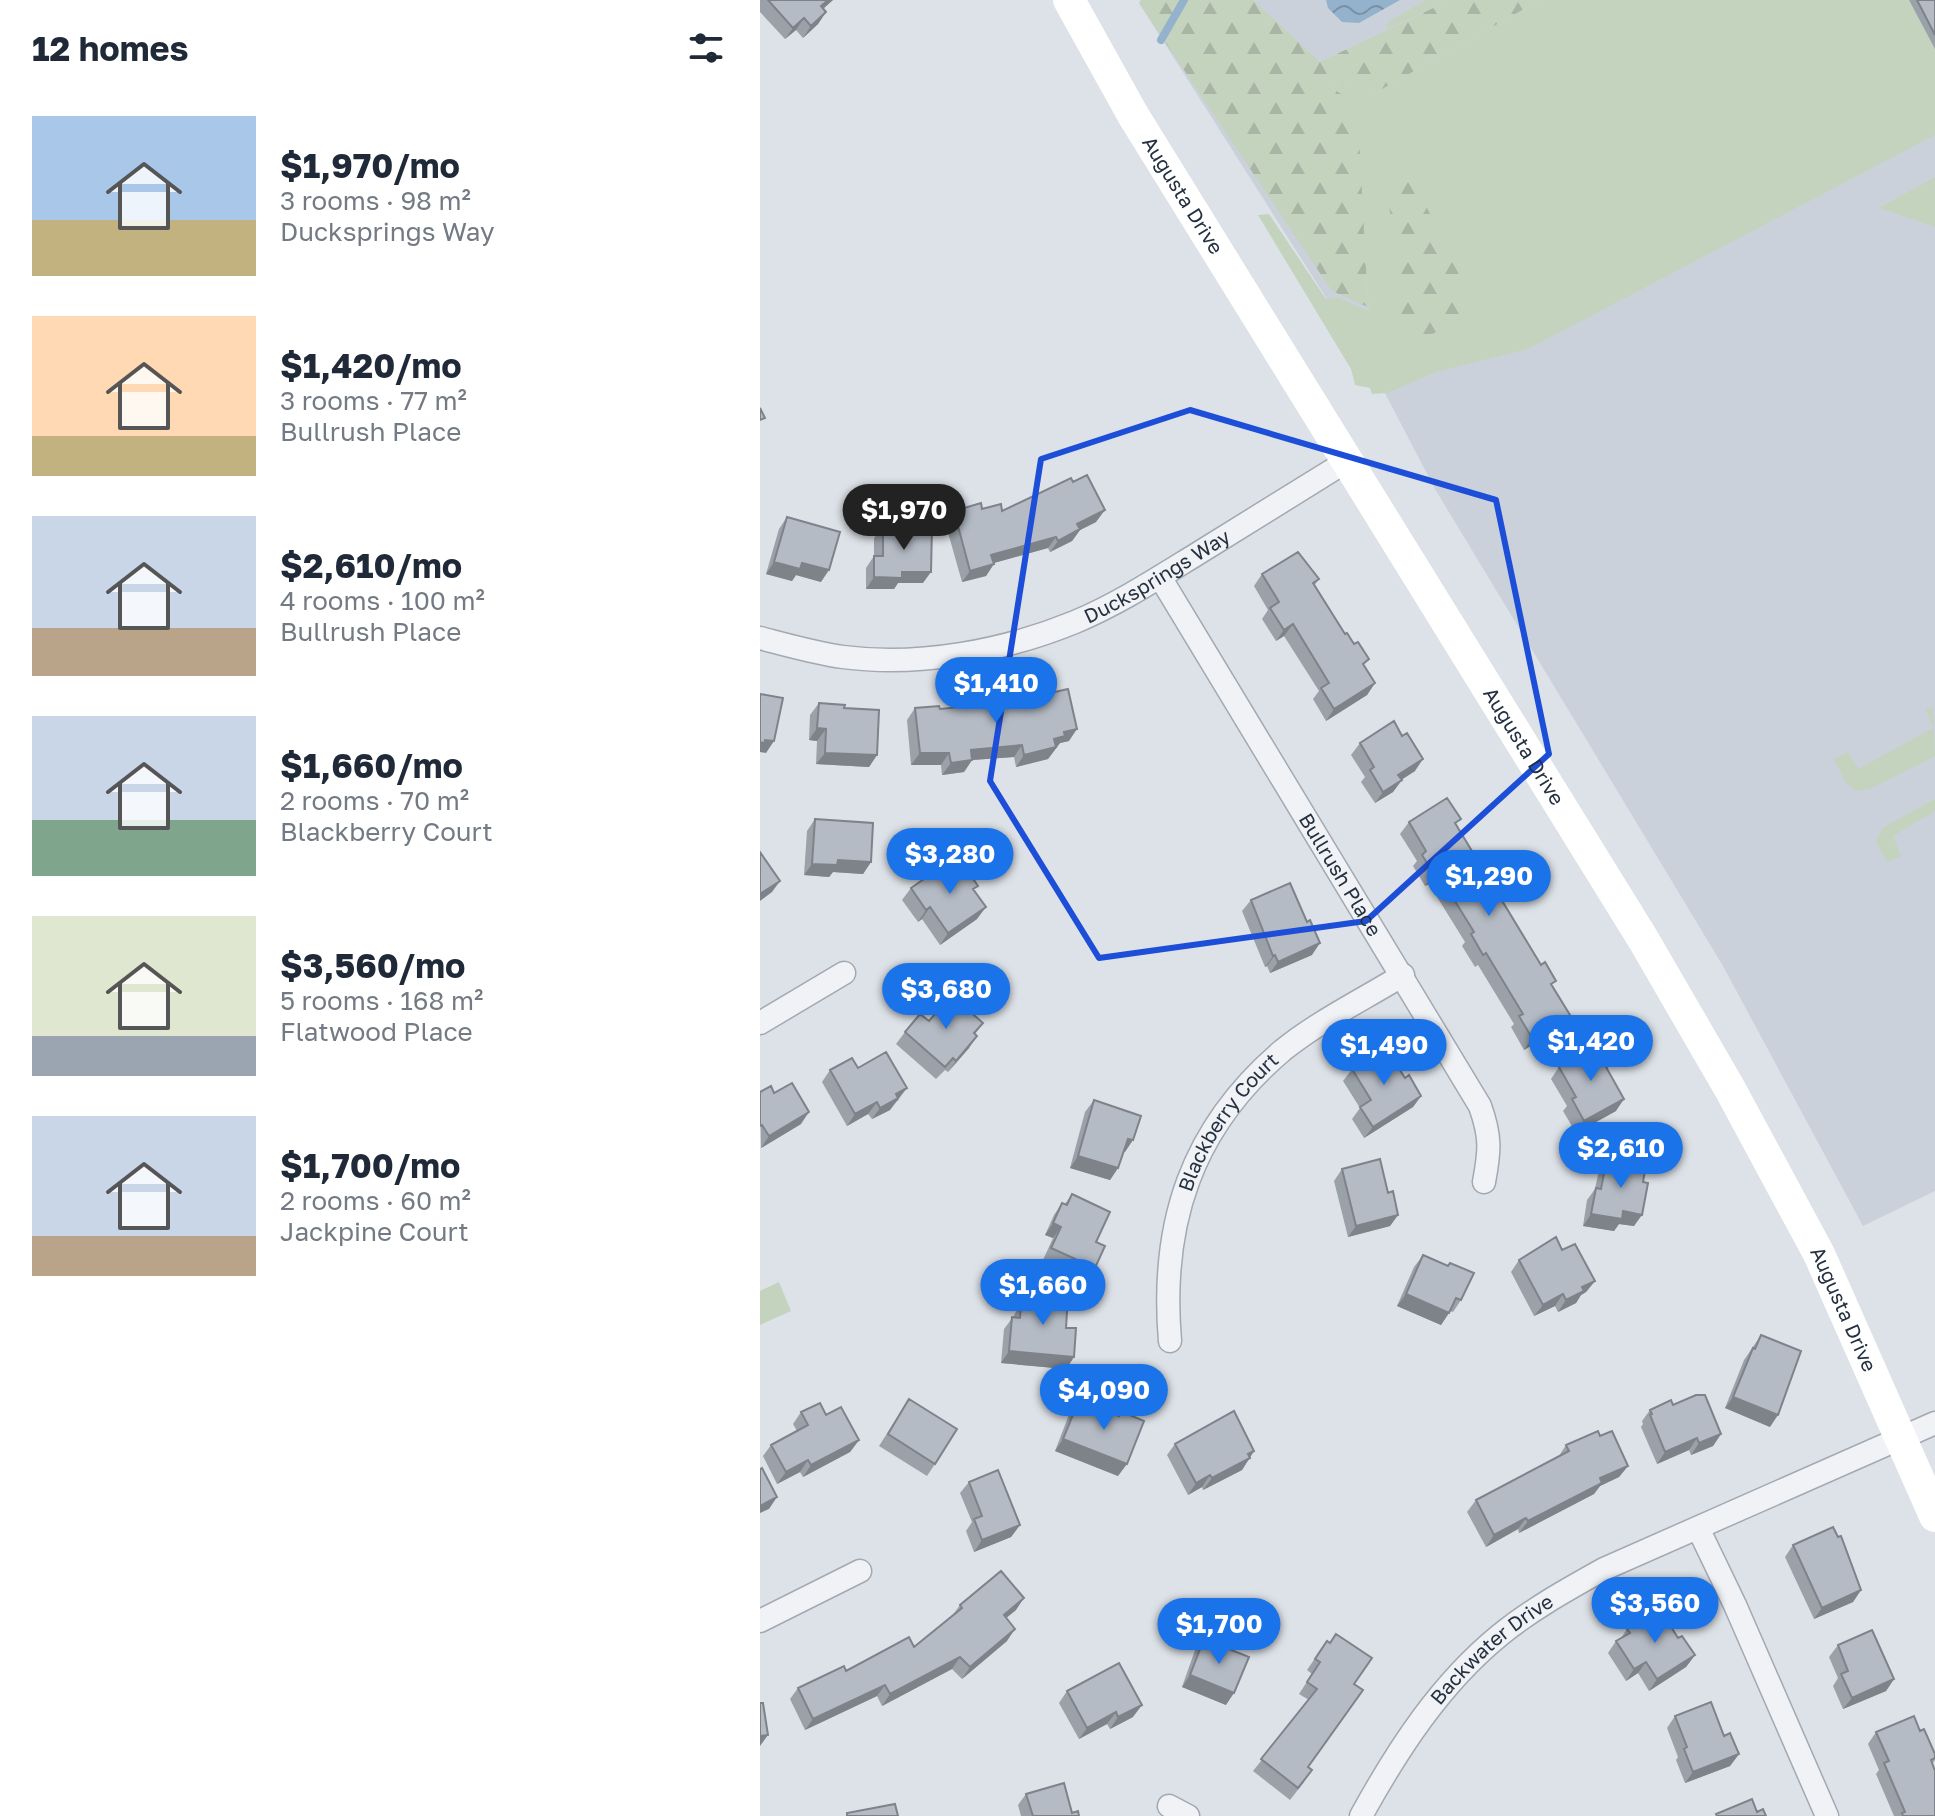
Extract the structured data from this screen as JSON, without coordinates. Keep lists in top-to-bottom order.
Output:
{
  "streets": {
    "street": [
      "Augusta Drive",
      "Ducksprings Way",
      "Bullrush Place",
      "Blackberry Court",
      "Backwater Drive"
    ]
  },
  "crossings": [
    ["Augusta Drive", "Ducksprings Way"],
    ["Augusta Drive", "Backwater Drive"],
    ["Ducksprings Way", "Bullrush Place"],
    ["Bullrush Place", "Blackberry Court"]
  ],
  "page": {
    "heading": "12 homes",
    "list": [
      {
        "name": "$1,970/mo",
        "note": "3 rooms · 98 m² · Ducksprings Way"
      },
      {
        "name": "$1,420/mo",
        "note": "3 rooms · 77 m² · Bullrush Place"
      },
      {
        "name": "$2,610/mo",
        "note": "4 rooms · 100 m² · Bullrush Place"
      },
      {
        "name": "$1,660/mo",
        "note": "2 rooms · 70 m² · Blackberry Court"
      },
      {
        "name": "$3,560/mo",
        "note": "5 rooms · 168 m² · Flatwood Place"
      },
      {
        "name": "$1,700/mo",
        "note": "2 rooms · 60 m² · Jackpine Court"
      }
    ],
    "price": [
      "$1,970",
      "$1,410",
      "$3,280",
      "$1,290",
      "$3,680",
      "$1,420",
      "$1,490",
      "$2,610",
      "$1,660",
      "$4,090",
      "$3,560",
      "$1,700"
    ]
  }
}
